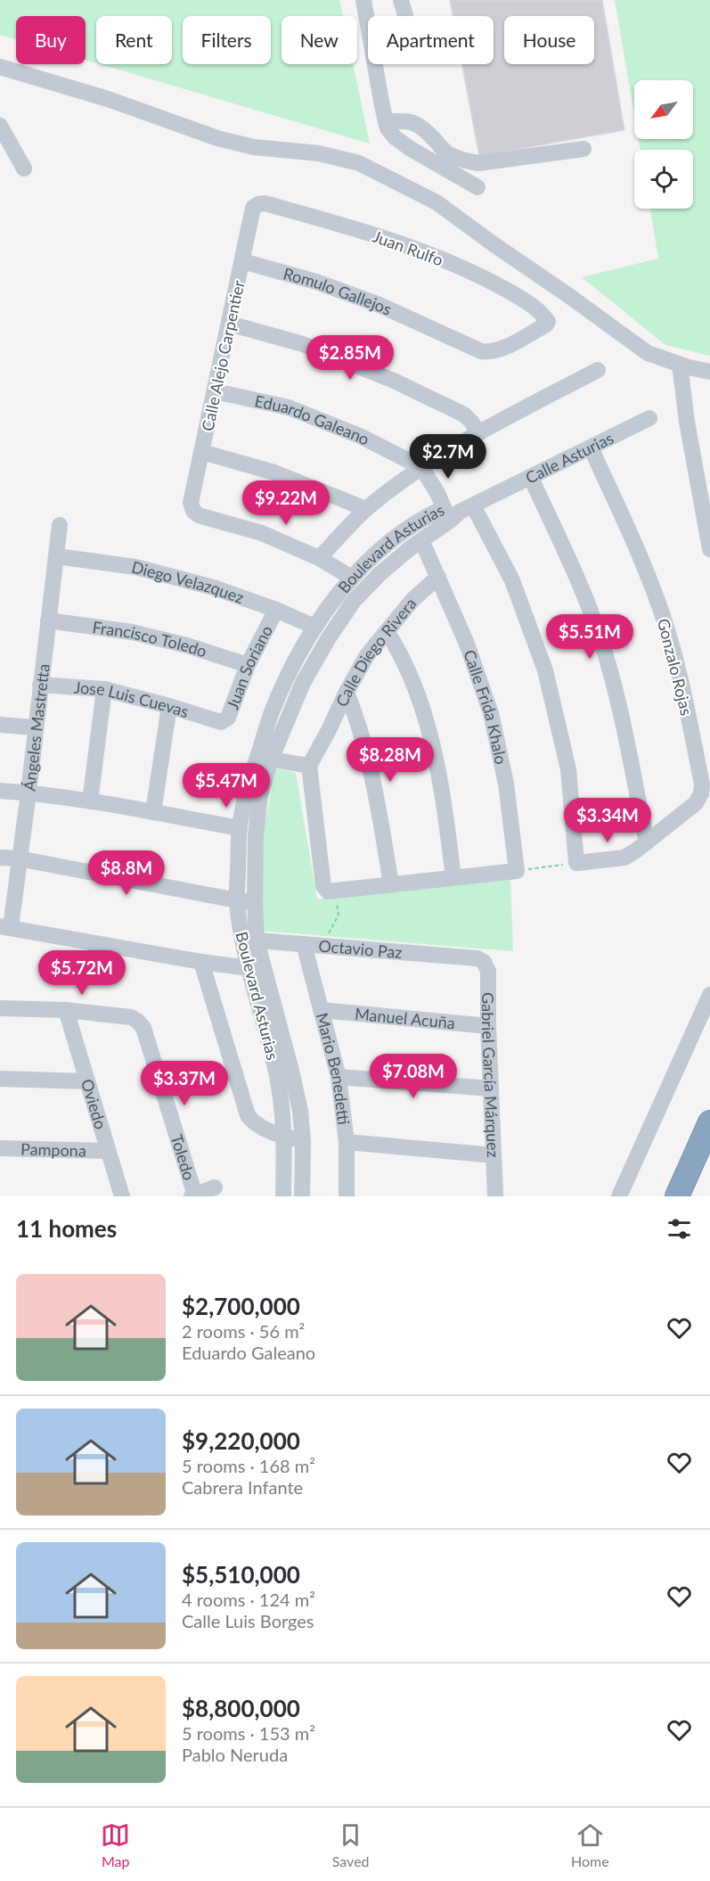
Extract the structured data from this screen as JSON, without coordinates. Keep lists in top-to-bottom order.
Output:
{
  "streets": {
    "street": [
      "Juan Rulfo",
      "Romulo Gallejos",
      "Calle Alejo Carpentier",
      "Eduardo Galeano",
      "Calle Asturias",
      "Boulevard Asturias",
      "Diego Velazquez",
      "Francisco Toledo",
      "Calle Diego Rivera",
      "Gonzalo Rojas",
      "Juan Soriano",
      "Jose Luis Cuevas",
      "Calle Frida Khalo",
      "Ángeles Mastretta",
      "Octavio Paz",
      "Manuel Acuña",
      "Mario Benedetti",
      "Gabriel García Márquez",
      "Oviedo",
      "Pampona",
      "Toledo"
    ]
  },
  "crossings": [
    ["Juan Rulfo", "Romulo Gallejos"],
    ["Juan Rulfo", "Calle Alejo Carpentier"],
    ["Romulo Gallejos", "Calle Alejo Carpentier"],
    ["Calle Alejo Carpentier", "Eduardo Galeano"],
    ["Calle Asturias", "Boulevard Asturias"],
    ["Calle Asturias", "Gonzalo Rojas"],
    ["Boulevard Asturias", "Diego Velazquez"],
    ["Boulevard Asturias", "Octavio Paz"],
    ["Diego Velazquez", "Juan Soriano"],
    ["Diego Velazquez", "Ángeles Mastretta"],
    ["Francisco Toledo", "Juan Soriano"],
    ["Francisco Toledo", "Ángeles Mastretta"],
    ["Calle Diego Rivera", "Calle Frida Khalo"],
    ["Juan Soriano", "Jose Luis Cuevas"],
    ["Jose Luis Cuevas", "Ángeles Mastretta"],
    ["Octavio Paz", "Mario Benedetti"],
    ["Octavio Paz", "Gabriel García Márquez"],
    ["Manuel Acuña", "Mario Benedetti"],
    ["Manuel Acuña", "Gabriel García Márquez"],
    ["Oviedo", "Pampona"],
    ["Oviedo", "Toledo"]
  ],
  "north": "bottom left",
  "page": {
    "chip": [
      "Buy",
      "Rent",
      "Filters",
      "New",
      "Apartment",
      "House"
    ],
    "price": [
      "$2.85M",
      "$2.7M",
      "$9.22M",
      "$5.51M",
      "$8.28M",
      "$5.47M",
      "$3.34M",
      "$8.8M",
      "$5.72M",
      "$7.08M",
      "$3.37M"
    ],
    "heading": "11 homes",
    "list": [
      {
        "name": "$2,700,000",
        "note": "2 rooms · 56 m² · Eduardo Galeano"
      },
      {
        "name": "$9,220,000",
        "note": "5 rooms · 168 m² · Cabrera Infante"
      },
      {
        "name": "$5,510,000",
        "note": "4 rooms · 124 m² · Calle Luis Borges"
      },
      {
        "name": "$8,800,000",
        "note": "5 rooms · 153 m² · Pablo Neruda"
      }
    ],
    "tabs": ["Map", "Saved", "Home"]
  }
}
